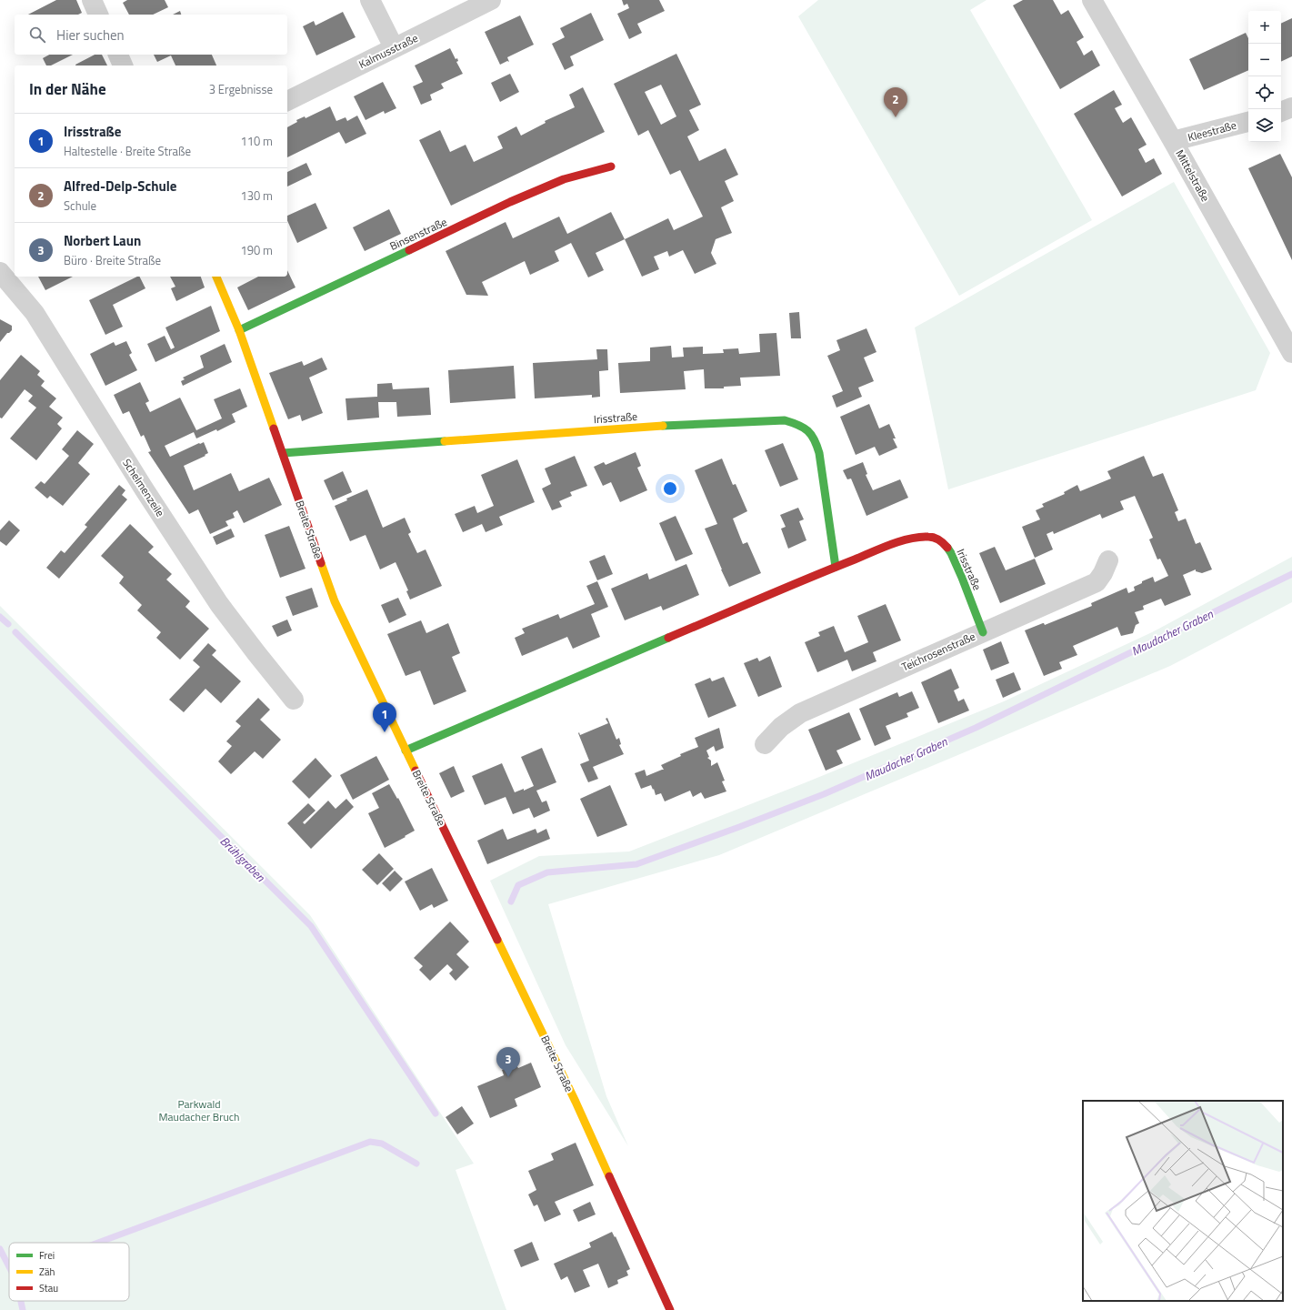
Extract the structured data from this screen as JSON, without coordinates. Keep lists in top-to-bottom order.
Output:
{
  "streets": {
    "street": [
      "Kalmusstraße",
      "Kleestraße",
      "Mittelstraße",
      "Binsenstraße",
      "Irisstraße",
      "Schelmenzeile",
      "Breite Straße",
      "Teichrosenstraße"
    ]
  },
  "crossings": [
    ["Kleestraße", "Mittelstraße"],
    ["Binsenstraße", "Breite Straße"],
    ["Irisstraße", "Breite Straße"],
    ["Irisstraße", "Teichrosenstraße"]
  ],
  "water": ["Maudacher Graben", "Brühlgraben"],
  "parks": ["Parkwald Maudacher Bruch"],
  "legend": ["Frei", "Zäh", "Stau"],
  "page": {
    "map_buttons": ["+", "−"],
    "search": "Hier suchen",
    "heading": ["In der Nähe", "3 Ergebnisse"],
    "pins": ["2", "1", "3"],
    "list": [
      {
        "mark": "1",
        "name": "Irisstraße",
        "note": "Haltestelle · Breite Straße",
        "value": "110 m"
      },
      {
        "mark": "2",
        "name": "Alfred-Delp-Schule",
        "note": "Schule",
        "value": "130 m"
      },
      {
        "mark": "3",
        "name": "Norbert Laun",
        "note": "Büro · Breite Straße",
        "value": "190 m"
      }
    ]
  }
}
